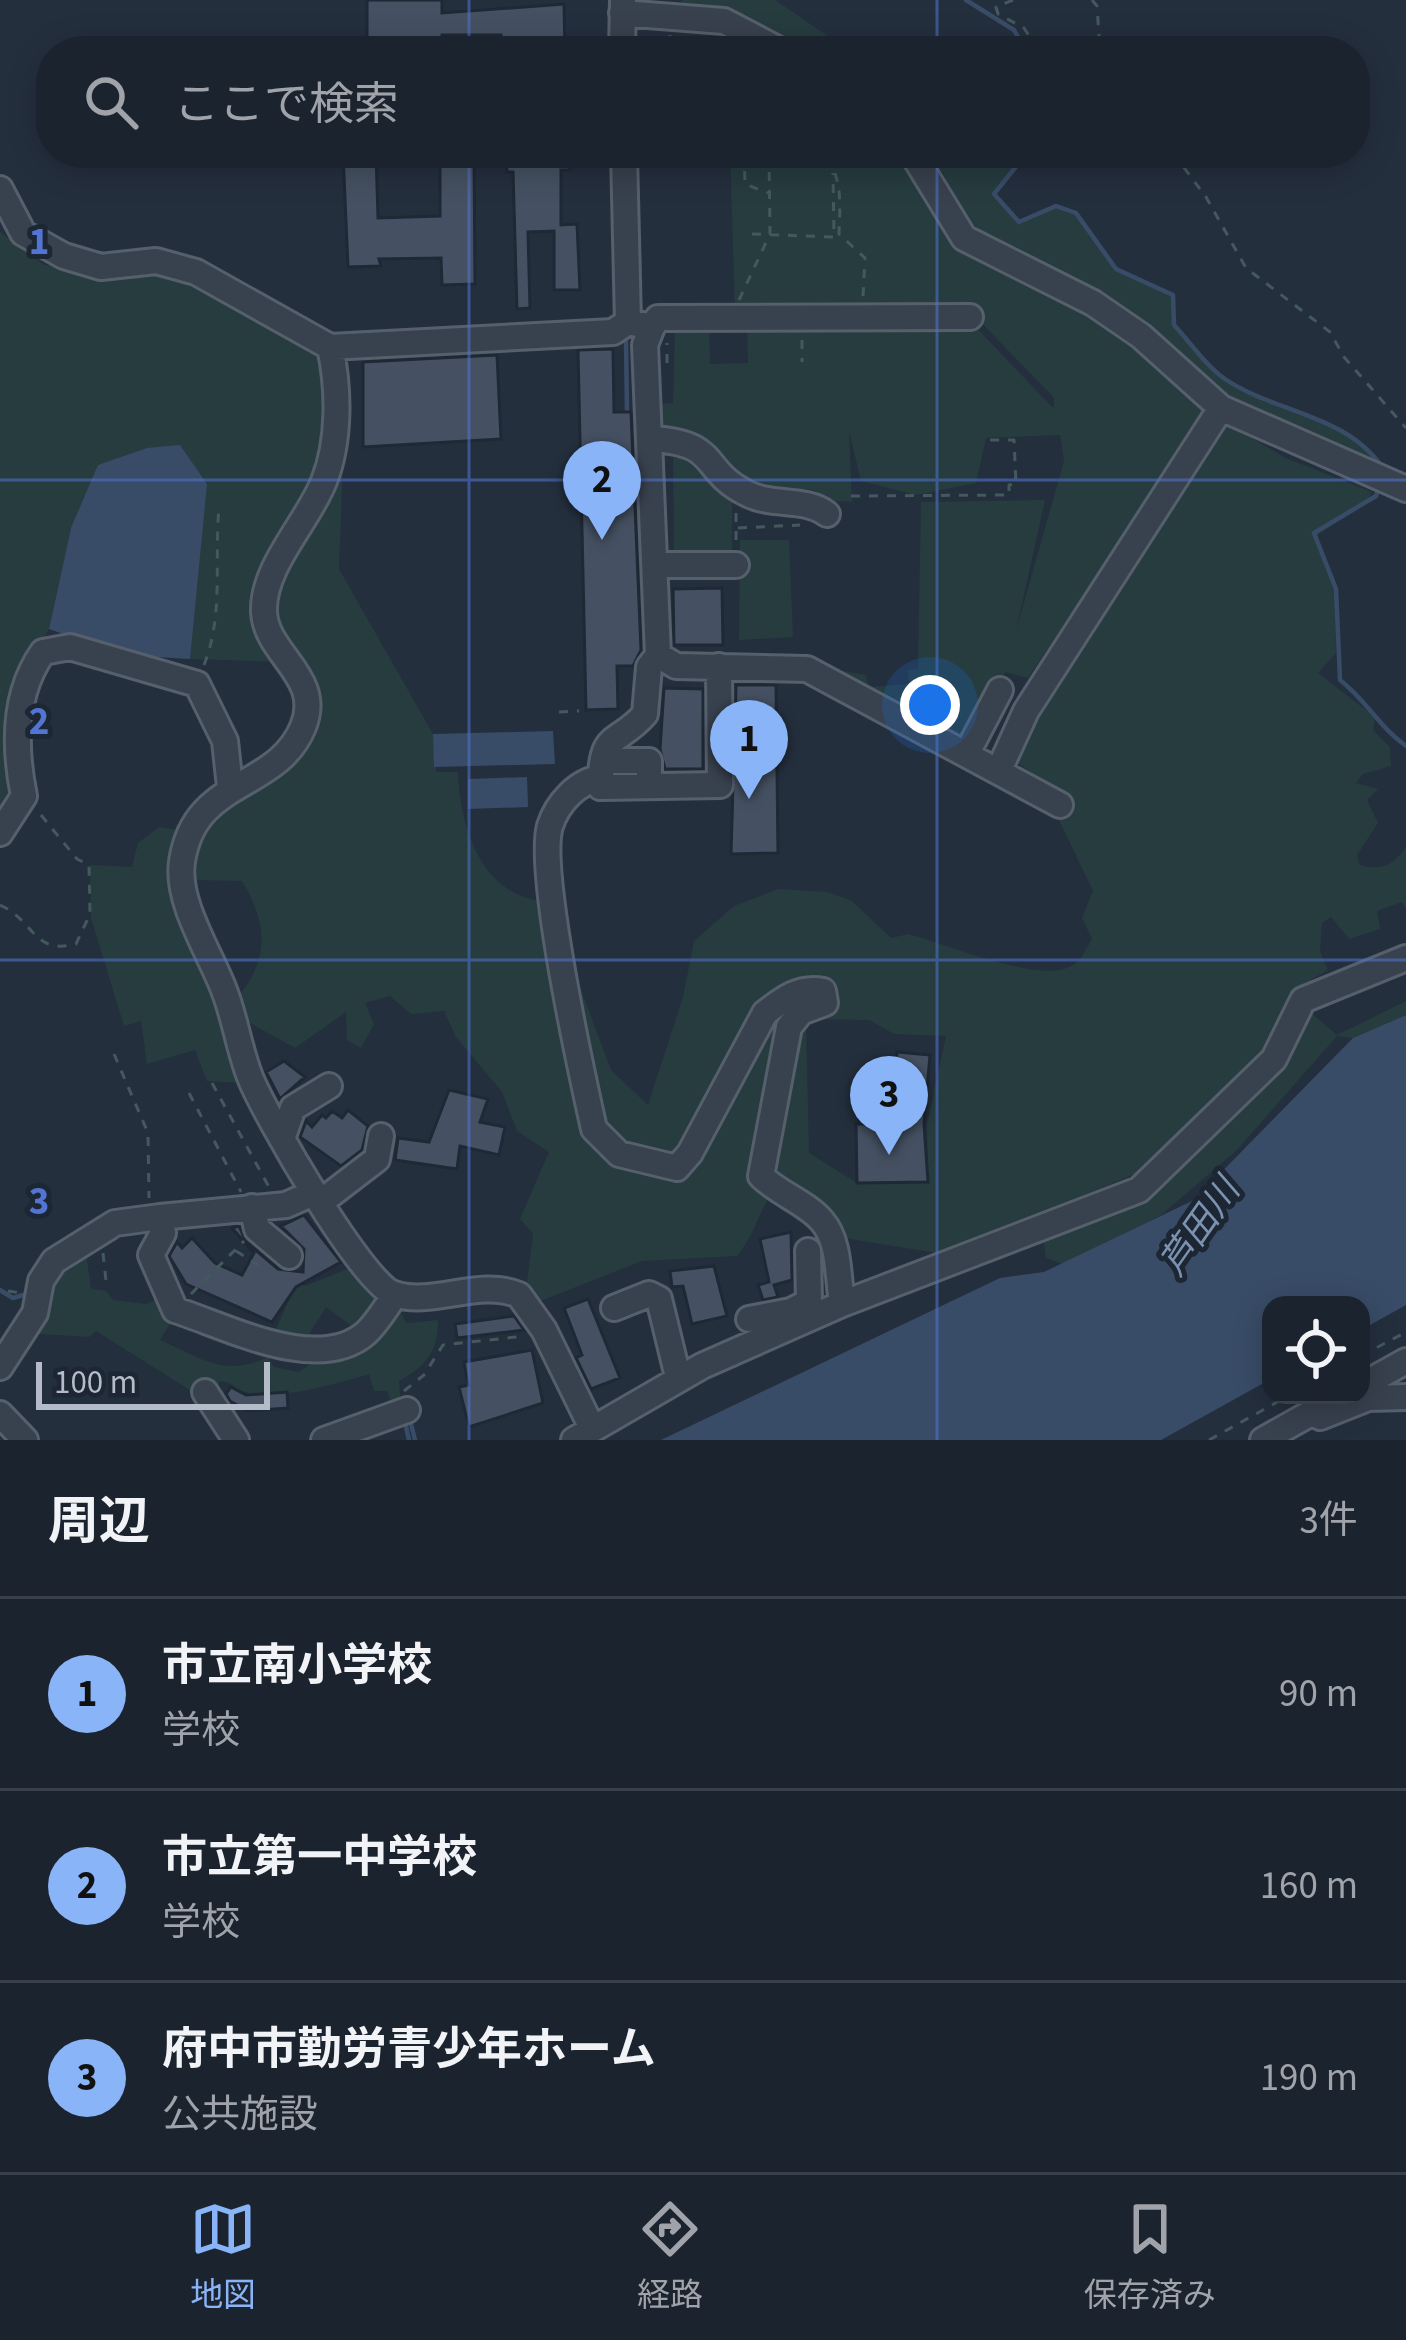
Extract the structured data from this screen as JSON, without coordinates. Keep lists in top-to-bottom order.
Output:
{
  "water": ["芦田川"],
  "scale_bar": "100 m",
  "page": {
    "search": "ここで検索",
    "pins": ["2", "1", "3"],
    "scale": "100 m",
    "heading": ["周辺", "3件"],
    "list": [
      {
        "mark": "1",
        "name": "市立南小学校",
        "note": "学校",
        "value": "90 m"
      },
      {
        "mark": "2",
        "name": "市立第一中学校",
        "note": "学校",
        "value": "160 m"
      },
      {
        "mark": "3",
        "name": "府中市勤労青少年ホーム",
        "note": "公共施設",
        "value": "190 m"
      }
    ],
    "nav": ["地図", "経路", "保存済み"]
  },
  "grid": {
    "rows": ["1", "2", "3"]
  }
}
